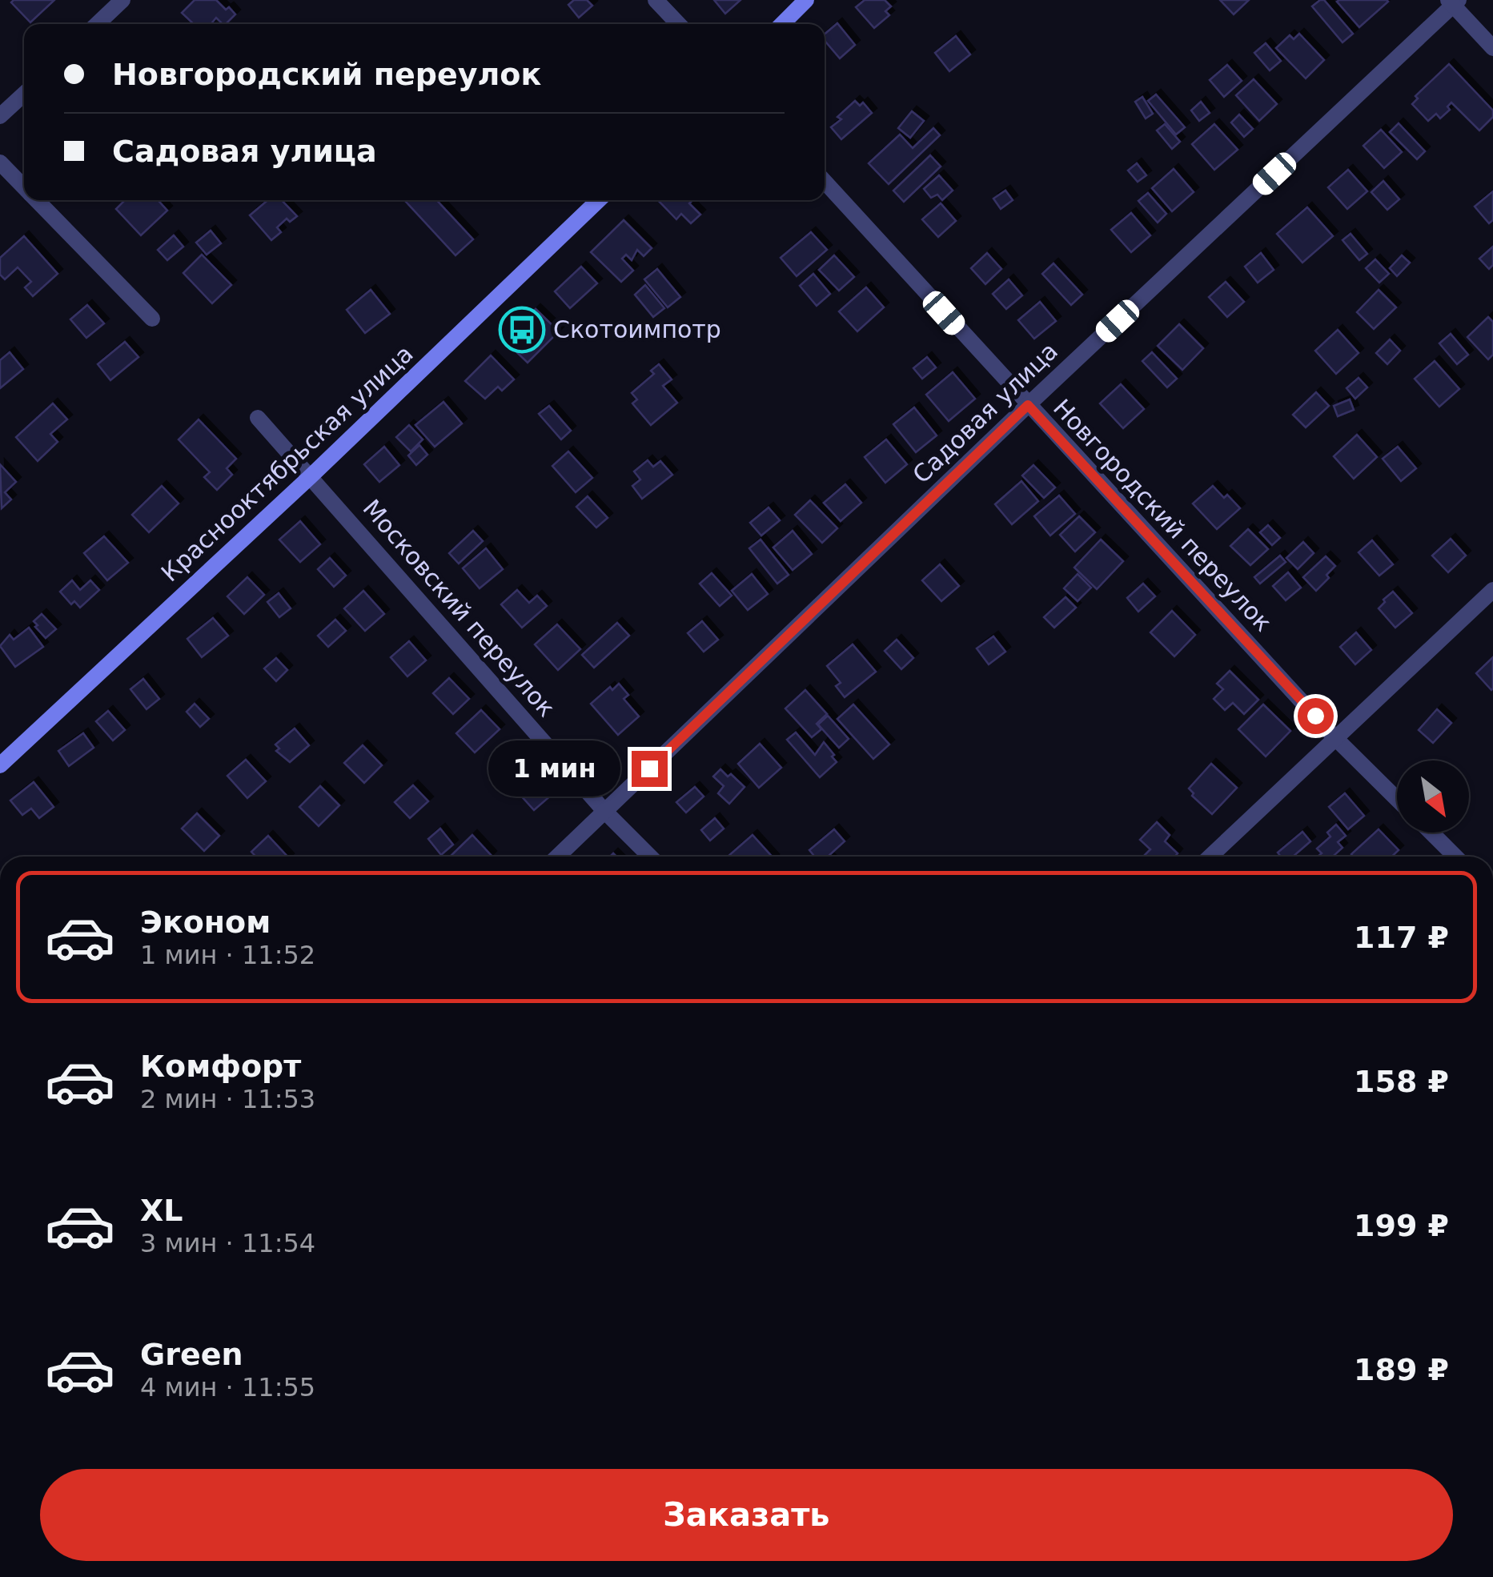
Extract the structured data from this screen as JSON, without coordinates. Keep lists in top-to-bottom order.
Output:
{
  "streets": {
    "main road": ["Краснооктябрьская улица"],
    "street": ["Садовая улица", "Новгородский переулок", "Московский переулок"]
  },
  "crossings": [
    ["Садовая улица", "Новгородский переулок"],
    ["Садовая улица", "Московский переулок"],
    ["Краснооктябрьская улица", "Московский переулок"]
  ],
  "places": {
    "bus stop": ["Скотоимпотр"]
  },
  "north": "bottom right",
  "page": {
    "banner": ["Новгородский переулок", "Садовая улица"],
    "bubble": "1 мин",
    "list": [
      {
        "name": "Эконом",
        "note": "1 мин · 11:52",
        "value": "117 ₽"
      },
      {
        "name": "Комфорт",
        "note": "2 мин · 11:53",
        "value": "158 ₽"
      },
      {
        "name": "XL",
        "note": "3 мин · 11:54",
        "value": "199 ₽"
      },
      {
        "name": "Green",
        "note": "4 мин · 11:55",
        "value": "189 ₽"
      }
    ],
    "buttons": "Заказать"
  }
}
